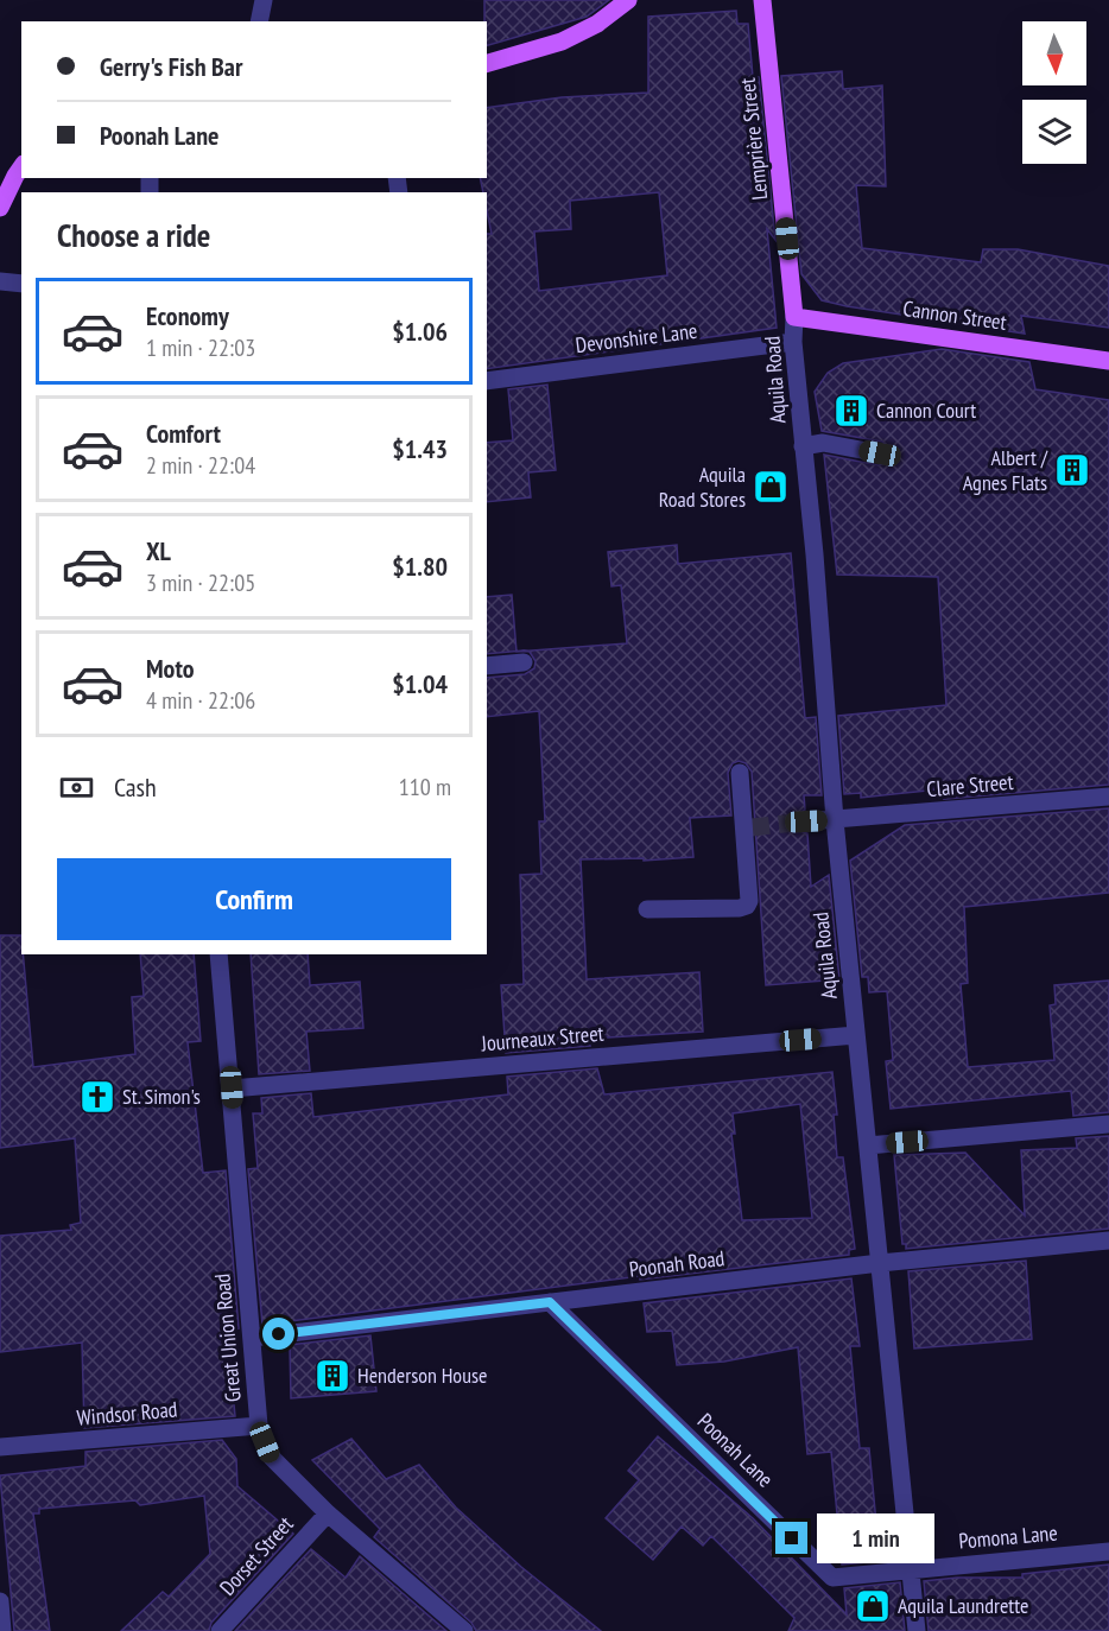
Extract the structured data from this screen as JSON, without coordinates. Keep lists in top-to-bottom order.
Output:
{
  "streets": {
    "main road": ["Lemprière Street", "Cannon Street"],
    "street": [
      "Devonshire Lane",
      "Aquila Road",
      "Clare Street",
      "Journeaux Street",
      "Poonah Road",
      "Great Union Road",
      "Windsor Road",
      "Poonah Lane",
      "Pomona Lane",
      "Dorset Street"
    ]
  },
  "crossings": [
    ["Lemprière Street", "Cannon Street"],
    ["Lemprière Street", "Aquila Road"],
    ["Cannon Street", "Aquila Road"],
    ["Devonshire Lane", "Aquila Road"],
    ["Aquila Road", "Clare Street"],
    ["Aquila Road", "Journeaux Street"],
    ["Aquila Road", "Poonah Road"],
    ["Aquila Road", "Poonah Lane"],
    ["Aquila Road", "Pomona Lane"],
    ["Journeaux Street", "Great Union Road"],
    ["Poonah Road", "Great Union Road"],
    ["Poonah Road", "Poonah Lane"],
    ["Great Union Road", "Windsor Road"],
    ["Great Union Road", "Dorset Street"],
    ["Poonah Lane", "Pomona Lane"]
  ],
  "places": {
    "building": ["Cannon Court", "Albert / Agnes Flats", "Henderson House"],
    "shop": ["Aquila Road Stores", "Aquila Laundrette"],
    "church": ["St. Simon's"]
  },
  "north": "bottom",
  "page": {
    "banner": ["Gerry's Fish Bar", "Poonah Lane"],
    "heading": "Choose a ride",
    "list": [
      {
        "name": "Economy",
        "note": "1 min · 22:03",
        "value": "$1.06"
      },
      {
        "name": "Comfort",
        "note": "2 min · 22:04",
        "value": "$1.43"
      },
      {
        "name": "XL",
        "note": "3 min · 22:05",
        "value": "$1.80"
      },
      {
        "name": "Moto",
        "note": "4 min · 22:06",
        "value": "$1.04"
      }
    ],
    "pay": ["Cash", "110 m"],
    "buttons": "Confirm",
    "bubble": "1 min"
  }
}
